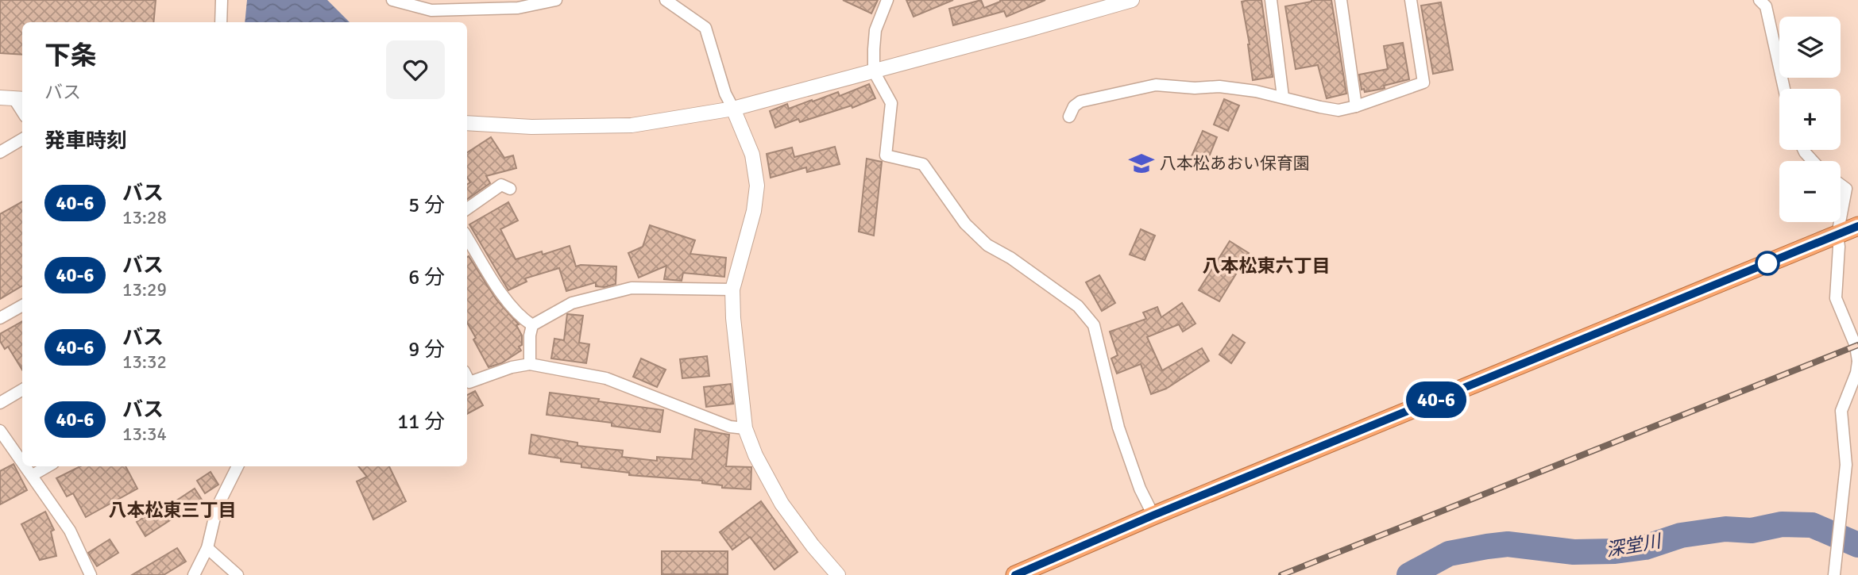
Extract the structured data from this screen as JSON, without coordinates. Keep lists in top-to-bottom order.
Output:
{
  "districts": ["八本松東六丁目", "八本松東三丁目"],
  "water": ["深堂川"],
  "places": {
    "school or university": ["八本松あおい保育園"]
  },
  "lines": ["bus line 40-6"],
  "page": {
    "on_map": "40-6",
    "map_buttons": ["+", "−"],
    "heading": [
      ["下条", "バス"],
      "発車時刻"
    ],
    "list": [
      {
        "mark": "40-6",
        "name": "バス",
        "note": "13:28",
        "value": "5 分"
      },
      {
        "mark": "40-6",
        "name": "バス",
        "note": "13:29",
        "value": "6 分"
      },
      {
        "mark": "40-6",
        "name": "バス",
        "note": "13:32",
        "value": "9 分"
      },
      {
        "mark": "40-6",
        "name": "バス",
        "note": "13:34",
        "value": "11 分"
      }
    ]
  }
}
